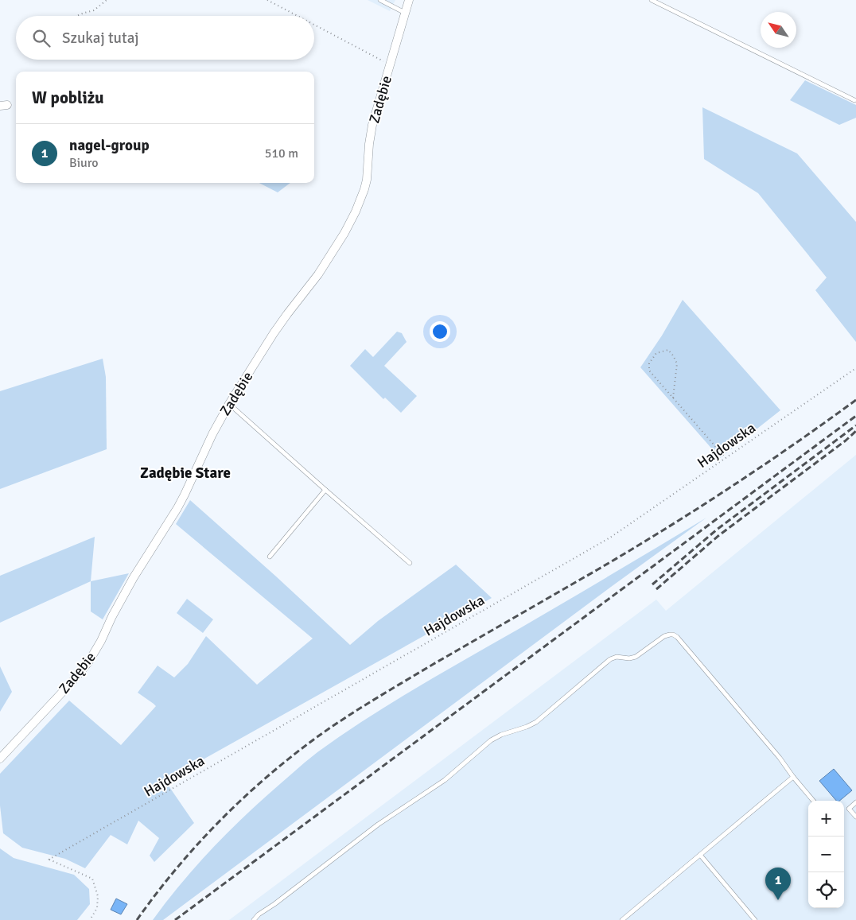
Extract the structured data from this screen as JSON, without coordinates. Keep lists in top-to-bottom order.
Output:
{
  "streets": {
    "street": ["Zadębie"],
    "path": ["Hajdowska"]
  },
  "districts": ["Zadębie Stare"],
  "north": "top left",
  "page": {
    "search": "Szukaj tutaj",
    "heading": "W pobliżu",
    "list": [
      {
        "mark": "1",
        "name": "nagel-group",
        "note": "Biuro",
        "value": "510 m"
      }
    ],
    "map_buttons": ["+", "−"],
    "pins": "1"
  }
}
